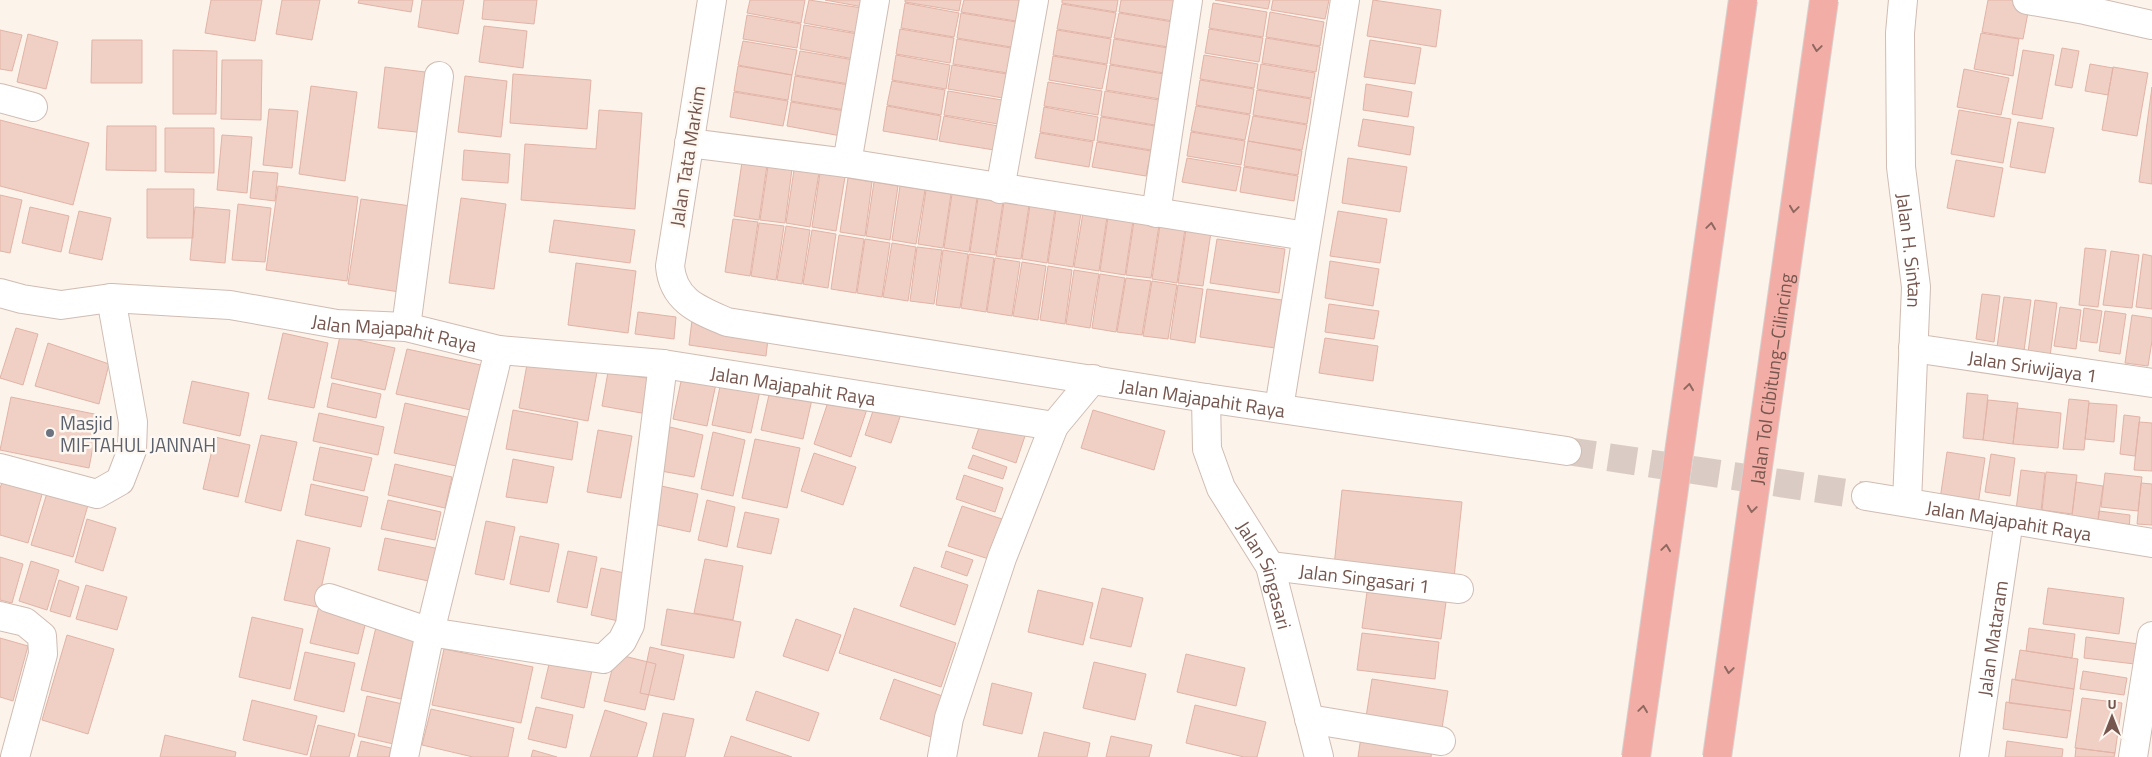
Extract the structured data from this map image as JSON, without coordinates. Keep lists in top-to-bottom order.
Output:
{
  "streets": {
    "highway": ["Jalan Tol Cibitung–Cilincing"],
    "street": [
      "Jalan Tata Markim",
      "Jalan H. Sintan",
      "Jalan Majapahit Raya",
      "Jalan Sriwijaya 1",
      "Jalan Singasari",
      "Jalan Singasari 1",
      "Jalan Mataram"
    ]
  },
  "crossings": [
    ["Jalan Tata Markim", "Jalan Majapahit Raya"],
    ["Jalan H. Sintan", "Jalan Majapahit Raya"],
    ["Jalan H. Sintan", "Jalan Sriwijaya 1"],
    ["Jalan Majapahit Raya", "Jalan Singasari"],
    ["Jalan Majapahit Raya", "Jalan Mataram"],
    ["Jalan Singasari", "Jalan Singasari 1"]
  ],
  "places": ["Masjid MIFTAHUL JANNAH"],
  "north": "top"
}
